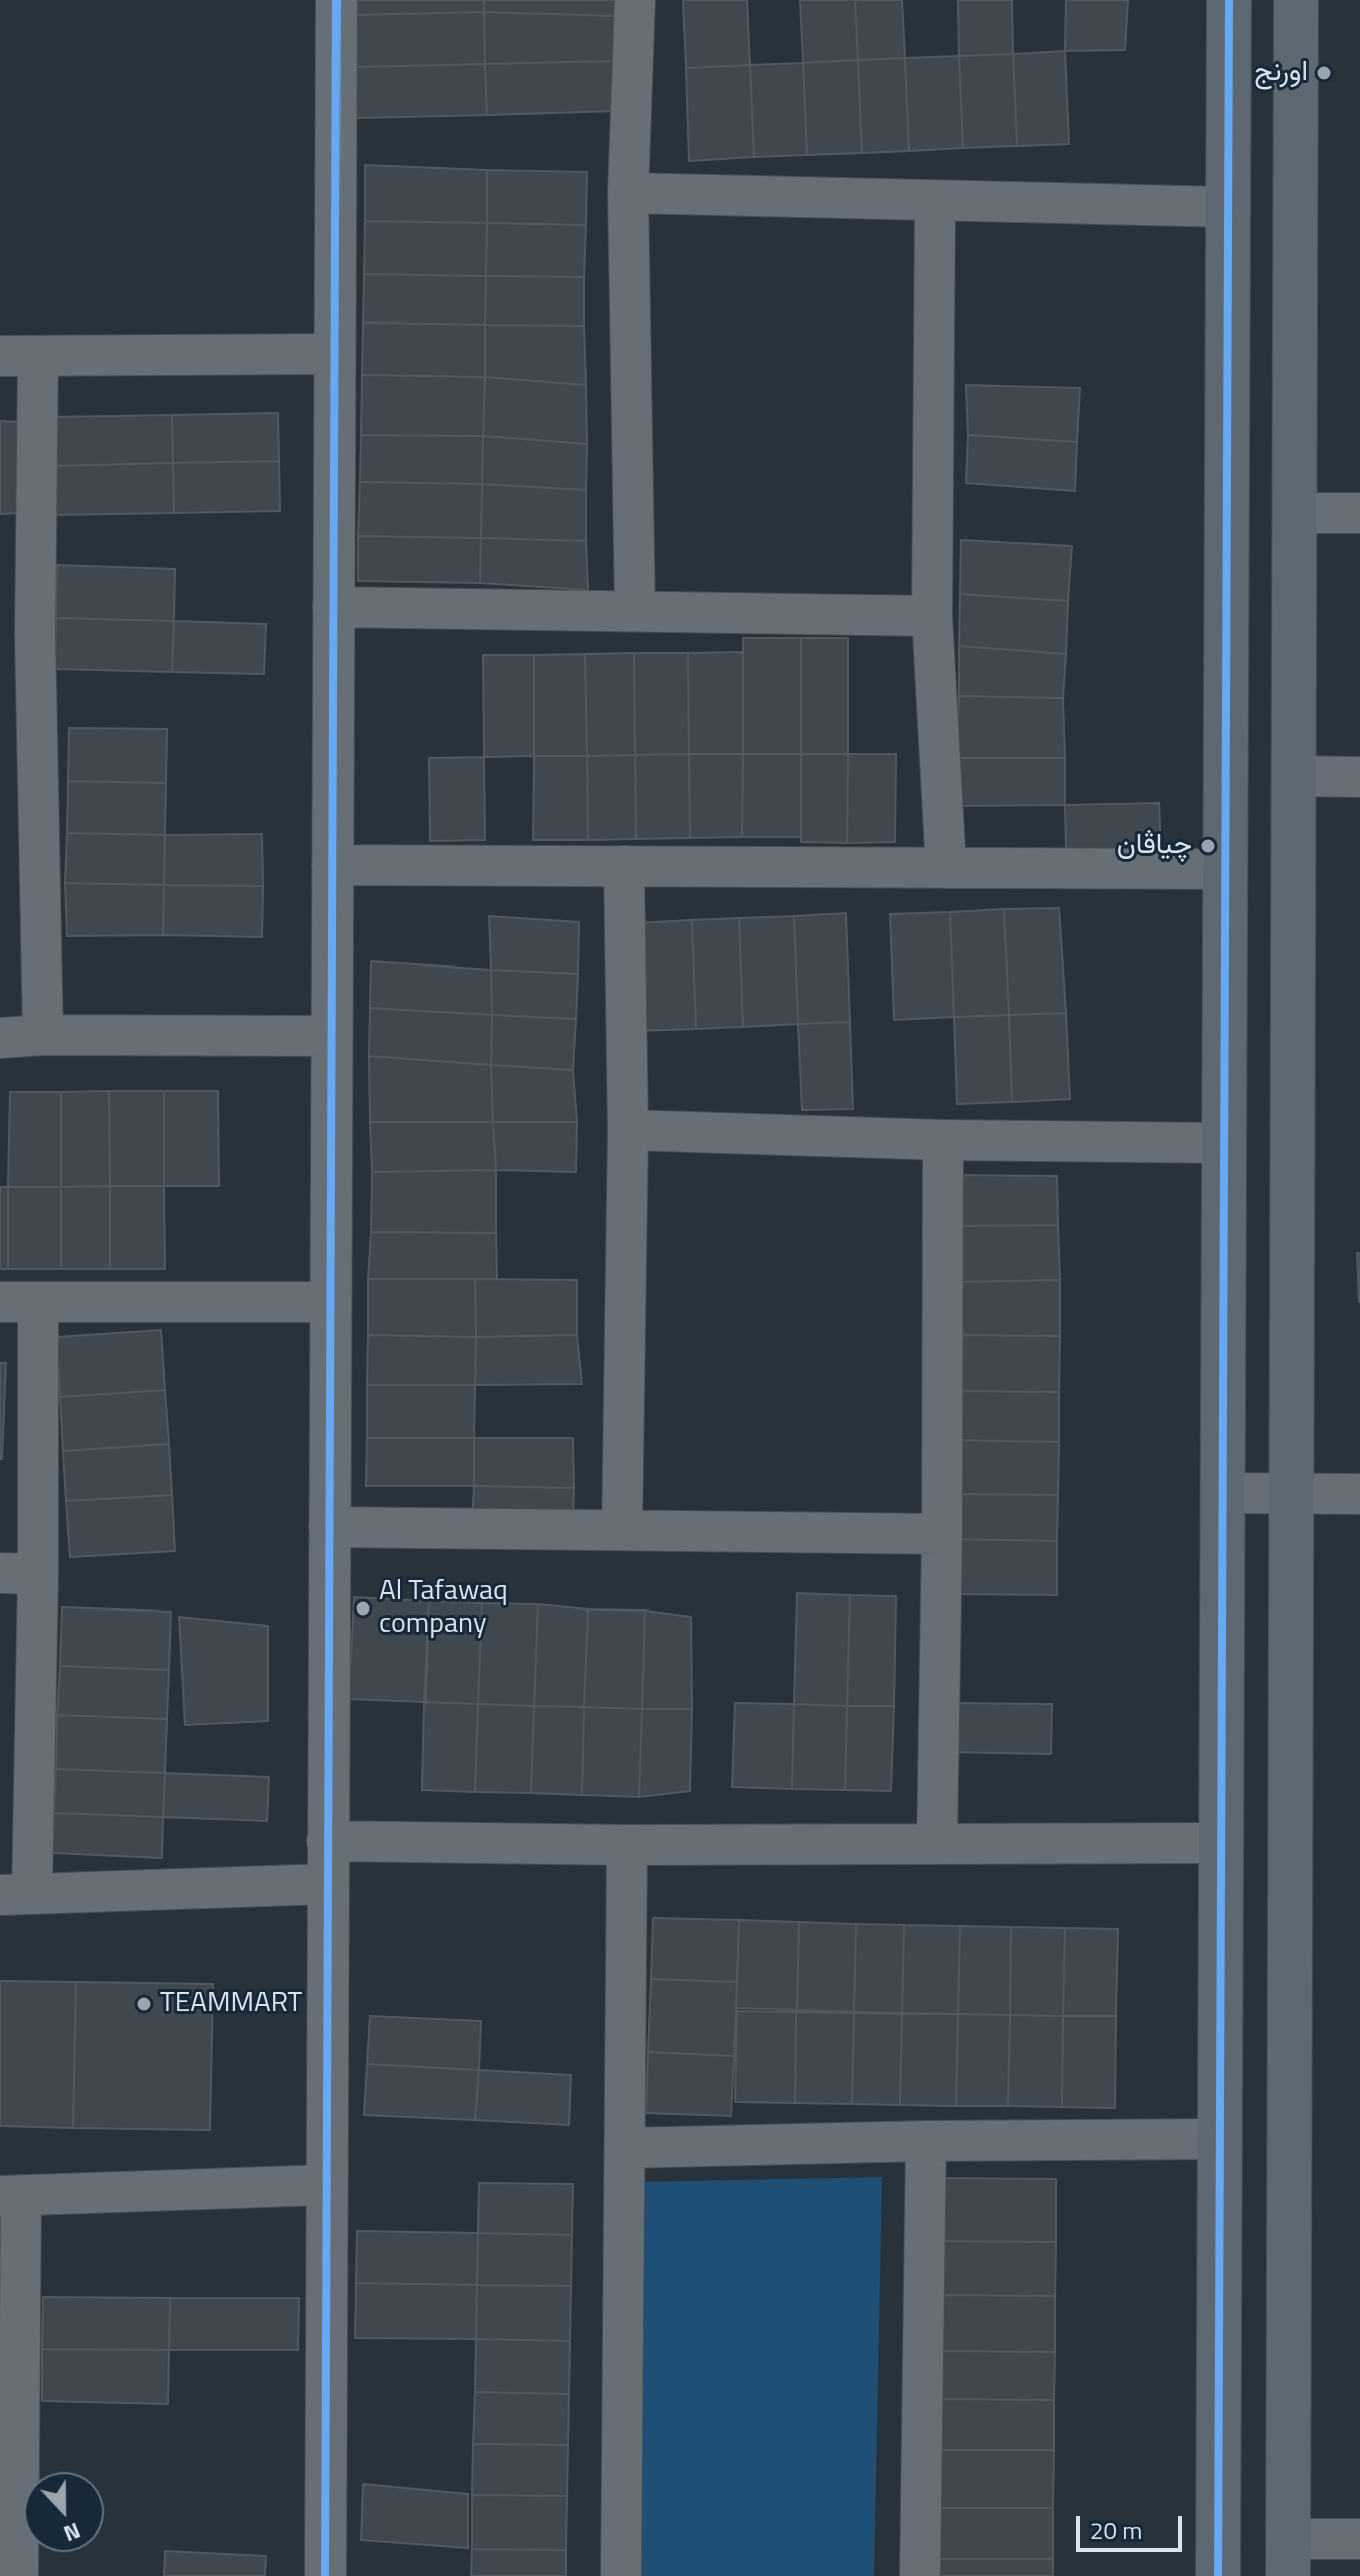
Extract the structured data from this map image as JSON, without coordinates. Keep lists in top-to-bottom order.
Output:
{
  "places": [
    "اورنج",
    "چياڤان",
    "Al Tafawaq company",
    "TEAMMART"
  ],
  "scale_bar": "20 m",
  "north": "bottom"
}
